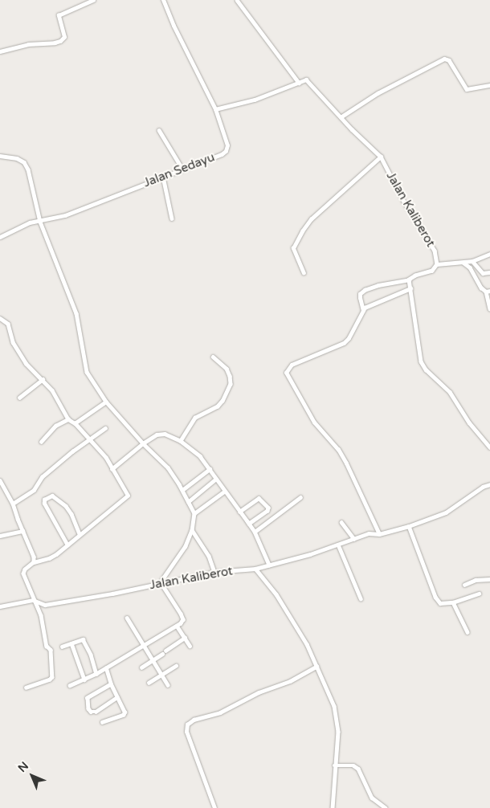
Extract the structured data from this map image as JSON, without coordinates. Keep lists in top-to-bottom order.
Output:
{
  "streets": {
    "street": ["Jalan Sedayu", "Jalan Kaliberot"]
  },
  "north": "top left"
}
